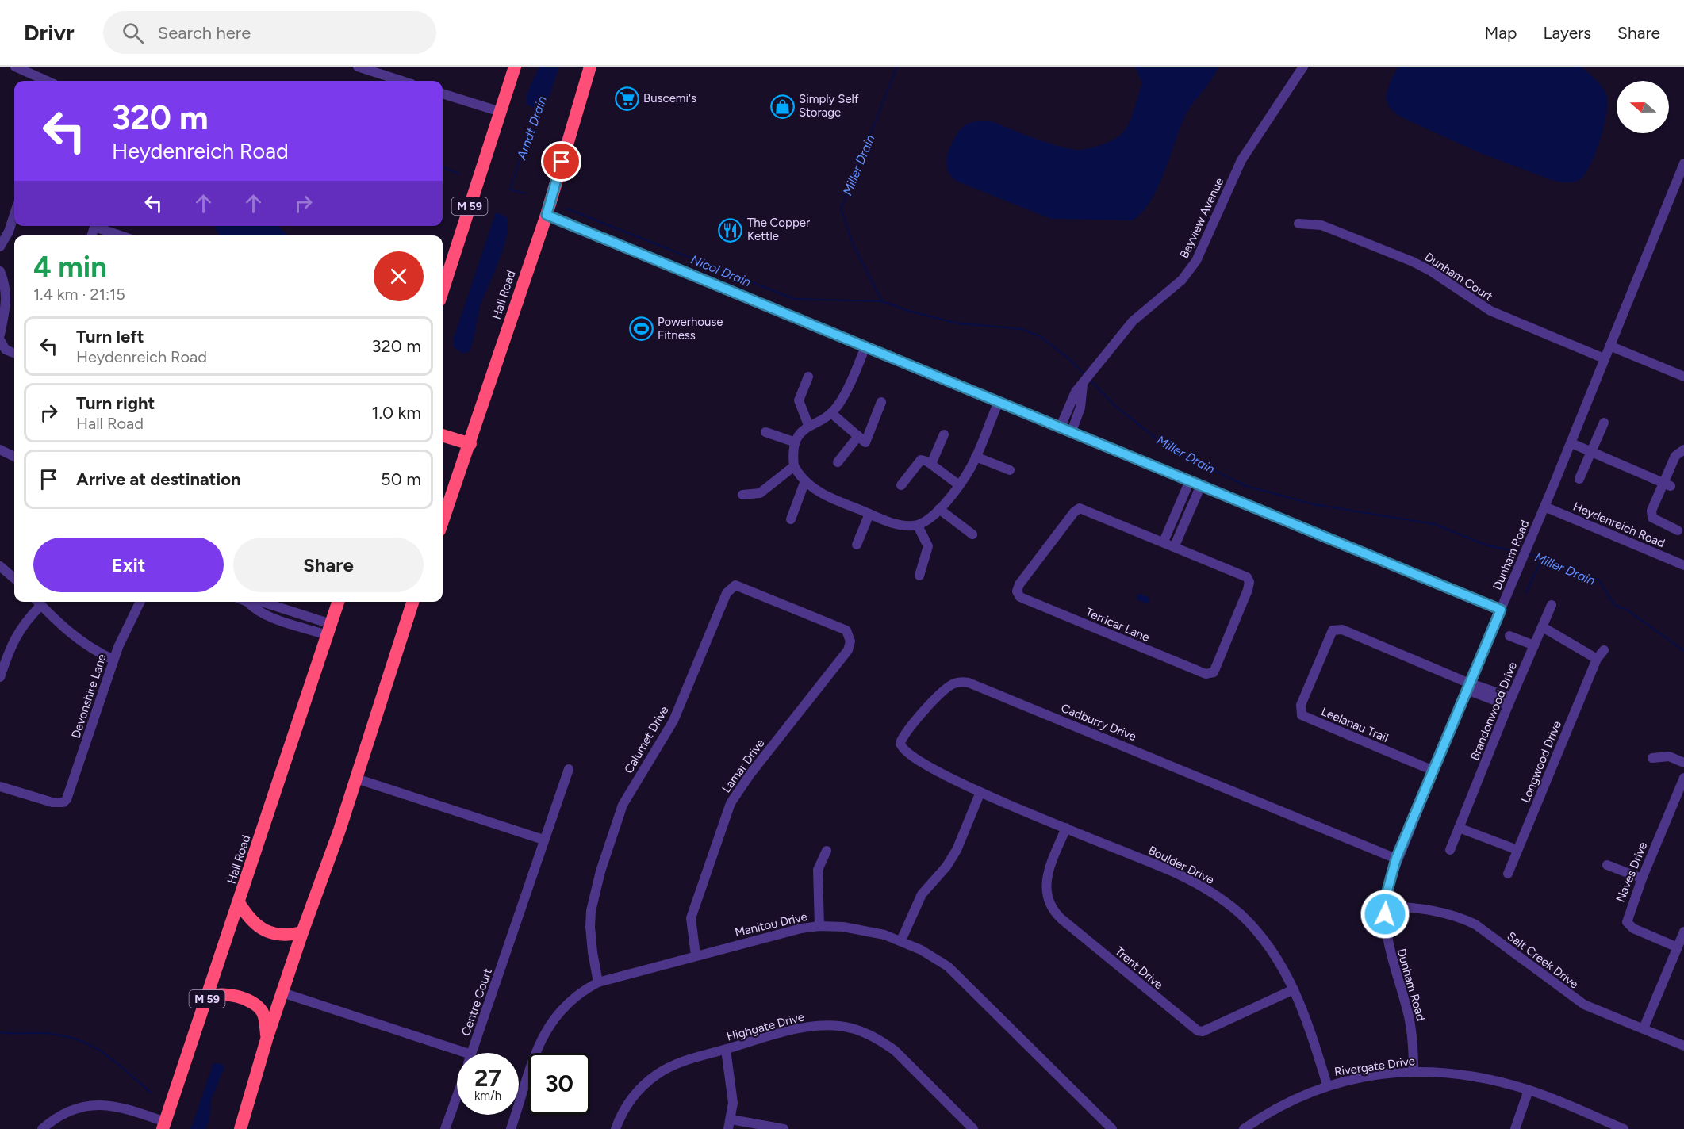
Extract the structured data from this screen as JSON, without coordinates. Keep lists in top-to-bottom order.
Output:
{
  "streets": {
    "highway": ["M 59", "Hall Road"],
    "street": [
      "Bayview Avenue",
      "Dunham Court",
      "Heydenreich Road",
      "Dunham Road",
      "Terricar Lane",
      "Devonshire Lane",
      "Brandonwood Drive",
      "Cadburry Drive",
      "Leelanau Trail",
      "Calumet Drive",
      "Longwood Drive",
      "Lamar Drive",
      "Boulder Drive",
      "Naves Drive",
      "Manitou Drive",
      "Salt Creek Drive",
      "Trent Drive",
      "Centre Court",
      "Highgate Drive",
      "Rivergate Drive"
    ]
  },
  "crossings": [
    ["Dunham Court", "Dunham Road"],
    ["Heydenreich Road", "Dunham Road"],
    ["Dunham Road", "Cadburry Drive"],
    ["Dunham Road", "Leelanau Trail"],
    ["Dunham Road", "Salt Creek Drive"],
    ["Dunham Road", "Rivergate Drive"],
    ["Cadburry Drive", "Boulder Drive"],
    ["Calumet Drive", "Lamar Drive"],
    ["Calumet Drive", "Manitou Drive"],
    ["Lamar Drive", "Manitou Drive"],
    ["Boulder Drive", "Trent Drive"],
    ["Boulder Drive", "Rivergate Drive"]
  ],
  "water": ["Arndt Drain", "Miller Drain", "Nicol Drain"],
  "places": {
    "supermarket": ["Buscemi's"],
    "shop": ["Simply Self Storage"],
    "restaurant": ["The Copper Kettle"],
    "sports": ["Powerhouse Fitness"]
  },
  "north": "left",
  "page": {
    "header": "Drivr",
    "search": "Search here",
    "nav": ["Map", "Layers", "Share"],
    "turn": ["320 m", "Heydenreich Road"],
    "heading": ["4 min", "1.4 km · 21:15"],
    "list": [
      {
        "name": "Turn left",
        "note": "Heydenreich Road",
        "value": "320 m"
      },
      {
        "name": "Turn right",
        "note": "Hall Road",
        "value": "1.0 km"
      },
      {
        "name": "Arrive at destination",
        "value": "50 m"
      }
    ],
    "buttons": ["Exit", "Share"],
    "speed": "27 km/h",
    "limit": "30"
  }
}
